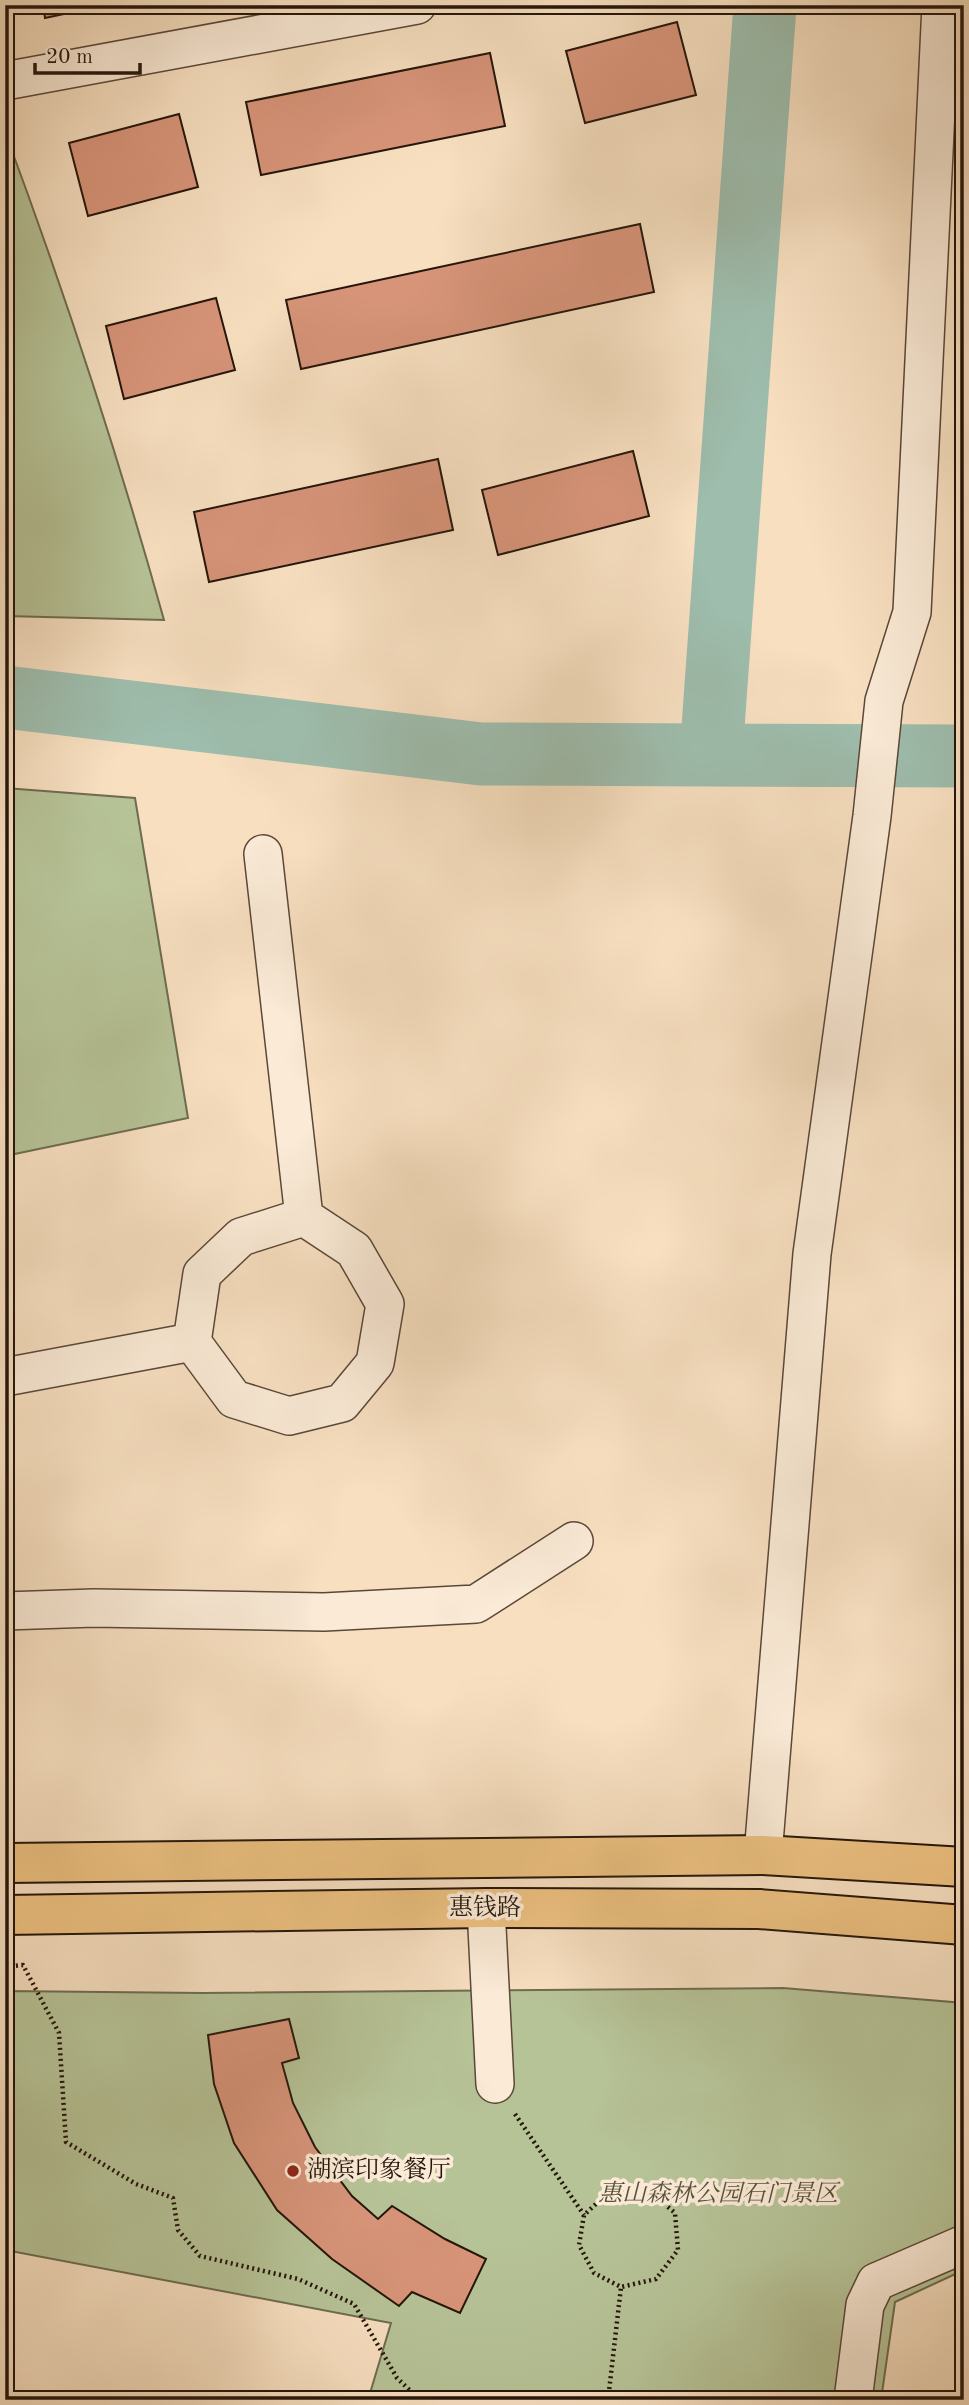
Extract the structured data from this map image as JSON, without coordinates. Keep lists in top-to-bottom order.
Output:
{
  "streets": {
    "main road": ["惠钱路"]
  },
  "parks": ["惠山森林公园石门景区"],
  "places": ["湖滨印象餐厅"],
  "scale_bar": "20 m"
}
